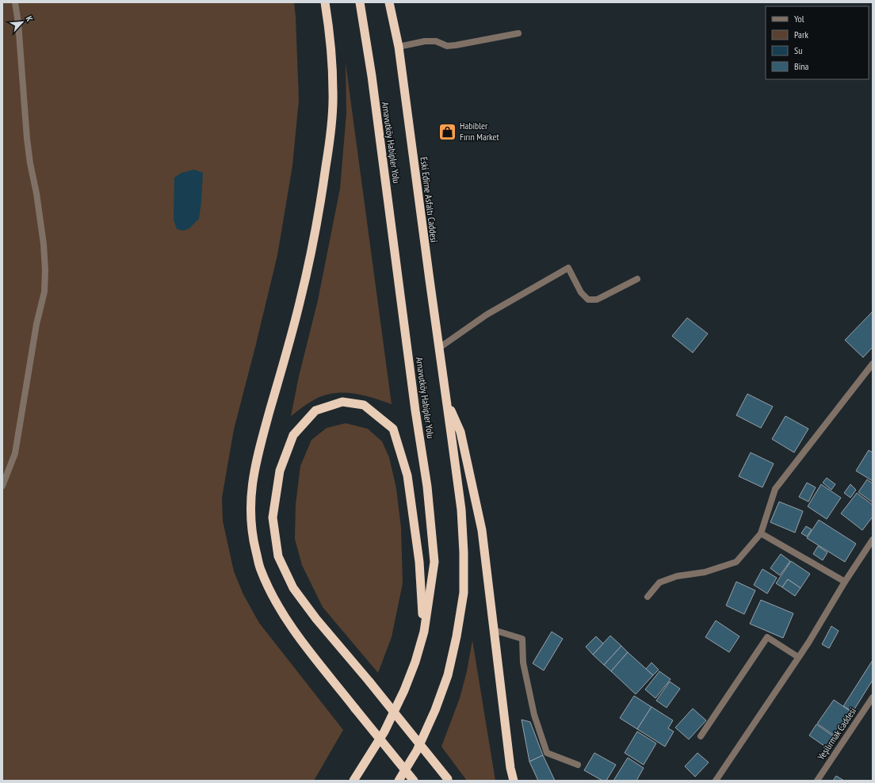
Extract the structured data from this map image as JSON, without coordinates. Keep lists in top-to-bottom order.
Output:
{
  "streets": {
    "highway": ["Arnavutköy Habipler Yolu", "Eski Edirne Asfaltı Caddesi"],
    "street": ["Yeşilırmak Caddesi"]
  },
  "places": {
    "shop": ["Habibler Fırın Market"]
  },
  "legend": [
    "Yol",
    "Park",
    "Su",
    "Bina"
  ],
  "north": "top right"
}
